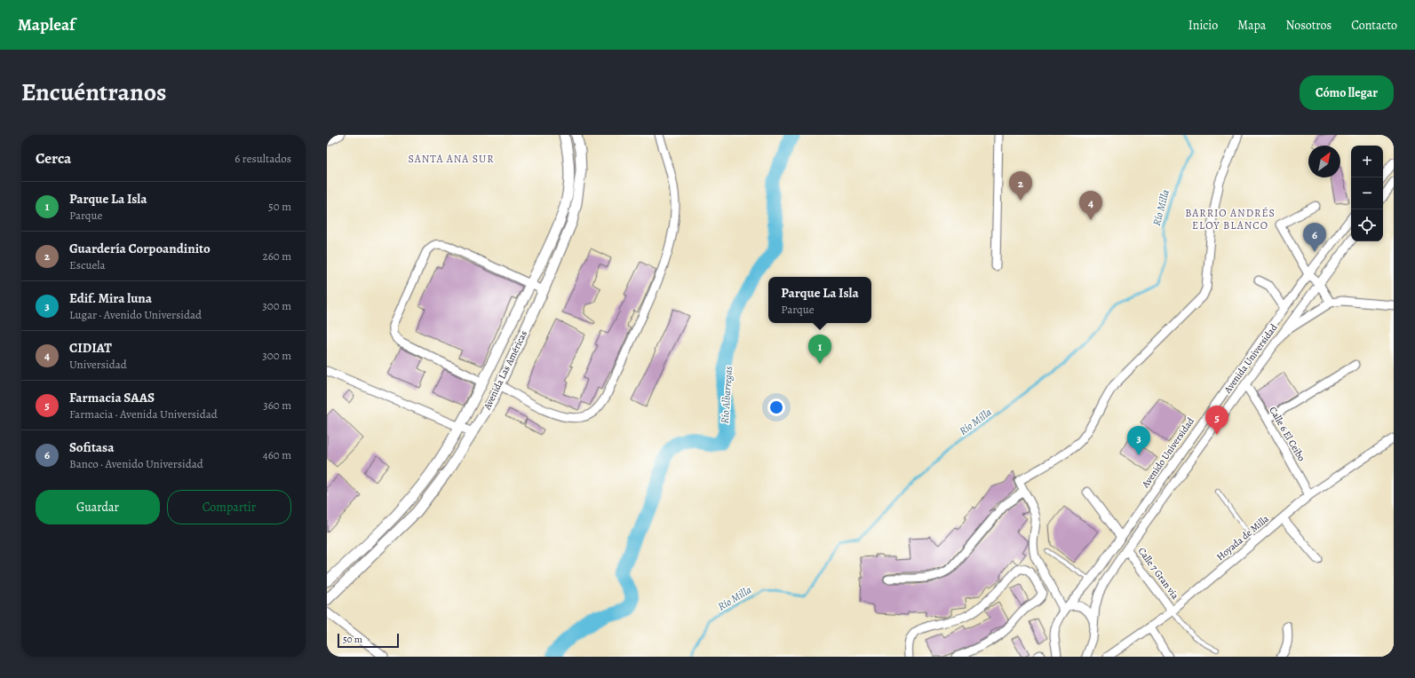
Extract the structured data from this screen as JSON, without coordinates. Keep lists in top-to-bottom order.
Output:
{
  "streets": {
    "street": [
      "Avenida Universidad",
      "Avenida Las Américas",
      "Calle 6 El Ceibo",
      "Avenido Universidad",
      "Hoyada de Milla",
      "Calle 7 Gran via"
    ]
  },
  "crossings": [
    ["Avenida Universidad", "Calle 6 El Ceibo"],
    ["Avenida Universidad", "Calle 7 Gran via"],
    ["Calle 6 El Ceibo", "Hoyada de Milla"],
    ["Hoyada de Milla", "Calle 7 Gran via"]
  ],
  "districts": ["SANTA ANA SUR", "BARRIO ANDRÉS ELOY BLANCO"],
  "water": ["Río Milla", "Río Albarregas"],
  "scale_bar": "50 m",
  "north": "top right",
  "page": {
    "header": "Mapleaf",
    "nav": [
      "Inicio",
      "Mapa",
      "Nosotros",
      "Contacto"
    ],
    "title": "Encuéntranos",
    "buttons": [
      "Cómo llegar",
      ["Guardar", "Compartir"]
    ],
    "heading": ["Cerca", "6 resultados"],
    "map_buttons": ["+", "−"],
    "pins": [
      "2",
      "4",
      "6",
      "1",
      "5",
      "3"
    ],
    "list": [
      {
        "mark": "1",
        "name": "Parque La Isla",
        "note": "Parque",
        "value": "50 m"
      },
      {
        "mark": "2",
        "name": "Guardería Corpoandinito",
        "note": "Escuela",
        "value": "260 m"
      },
      {
        "mark": "3",
        "name": "Edif. Mira luna",
        "note": "Lugar · Avenido Universidad",
        "value": "300 m"
      },
      {
        "mark": "4",
        "name": "CIDIAT",
        "note": "Universidad",
        "value": "300 m"
      },
      {
        "mark": "5",
        "name": "Farmacia SAAS",
        "note": "Farmacia · Avenida Universidad",
        "value": "360 m"
      },
      {
        "mark": "6",
        "name": "Sofitasa",
        "note": "Banco · Avenido Universidad",
        "value": "460 m"
      }
    ],
    "popup": ["Parque La Isla", "Parque"],
    "scale": "50 m"
  }
}
